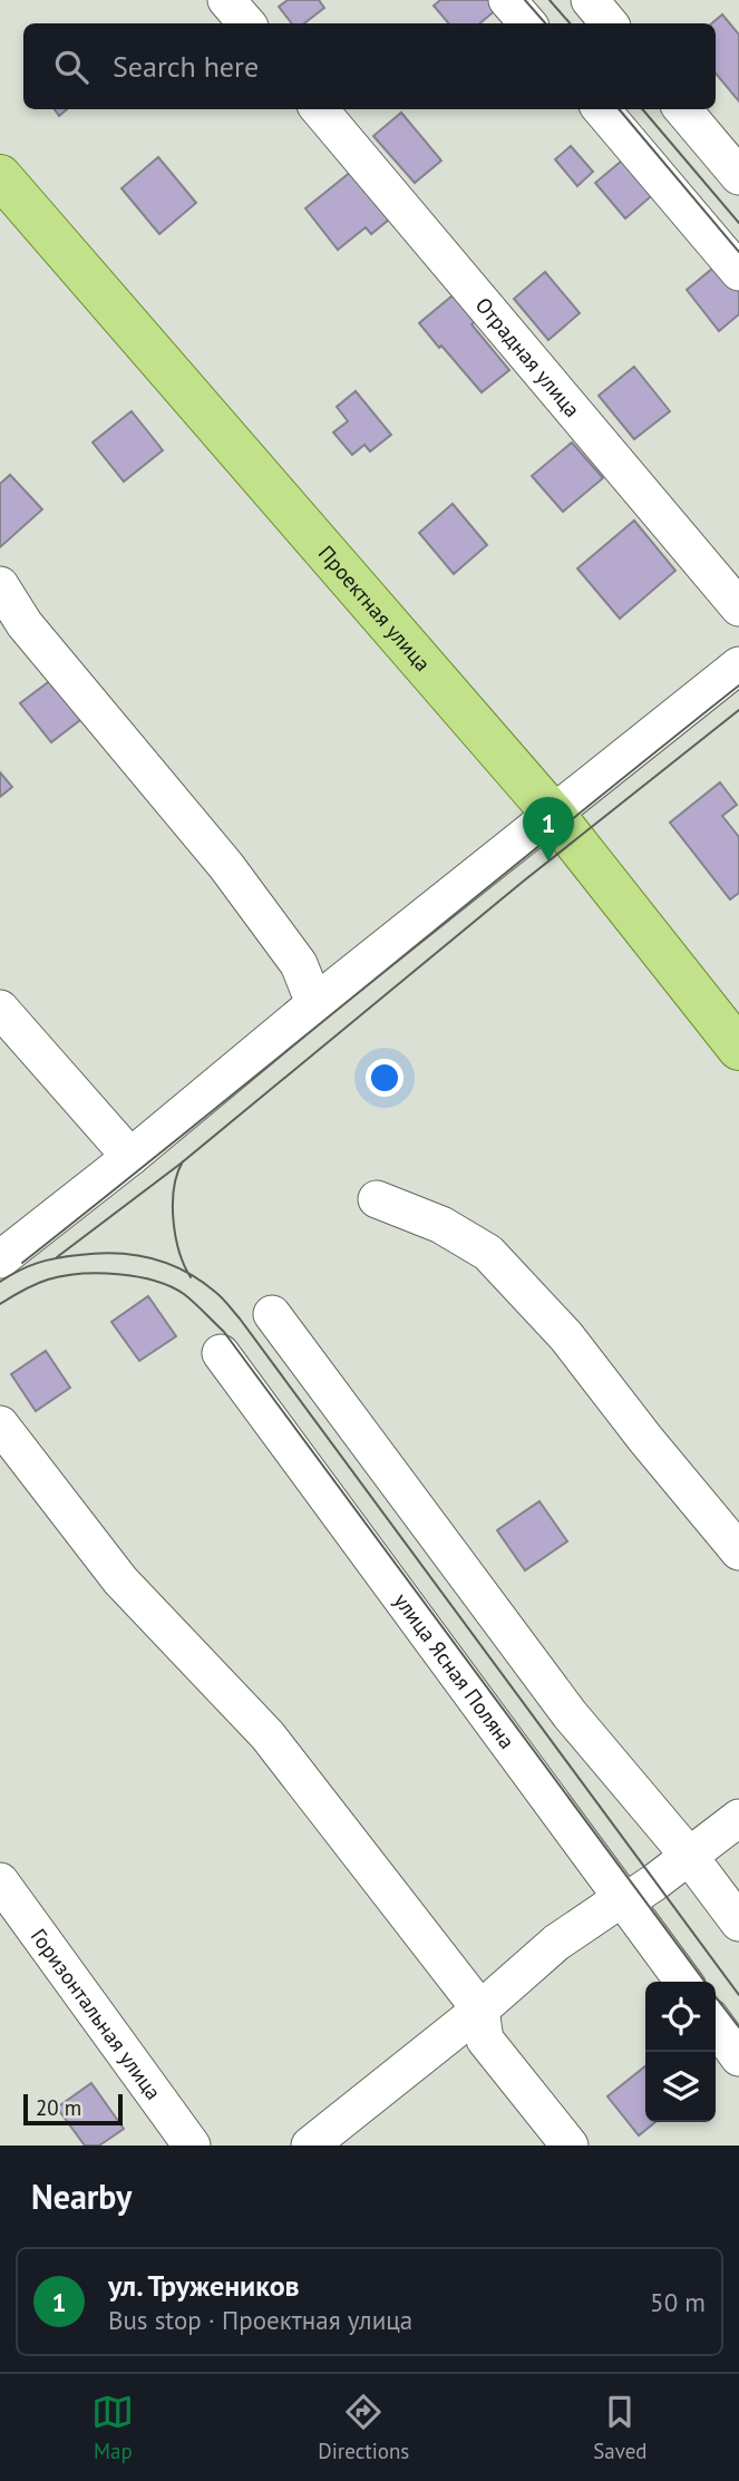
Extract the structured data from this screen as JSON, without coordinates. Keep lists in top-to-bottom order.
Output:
{
  "streets": {
    "main road": ["Проектная улица"],
    "street": ["Отрадная улица", "улица Ясная Поляна", "Горизонтальная улица"]
  },
  "scale_bar": "20 m",
  "page": {
    "search": "Search here",
    "pins": "1",
    "scale": "20 m",
    "heading": "Nearby",
    "list": [
      {
        "mark": "1",
        "name": "ул. Тружеников",
        "note": "Bus stop · Проектная улица",
        "value": "50 m"
      }
    ],
    "nav": ["Map", "Directions", "Saved"]
  }
}
